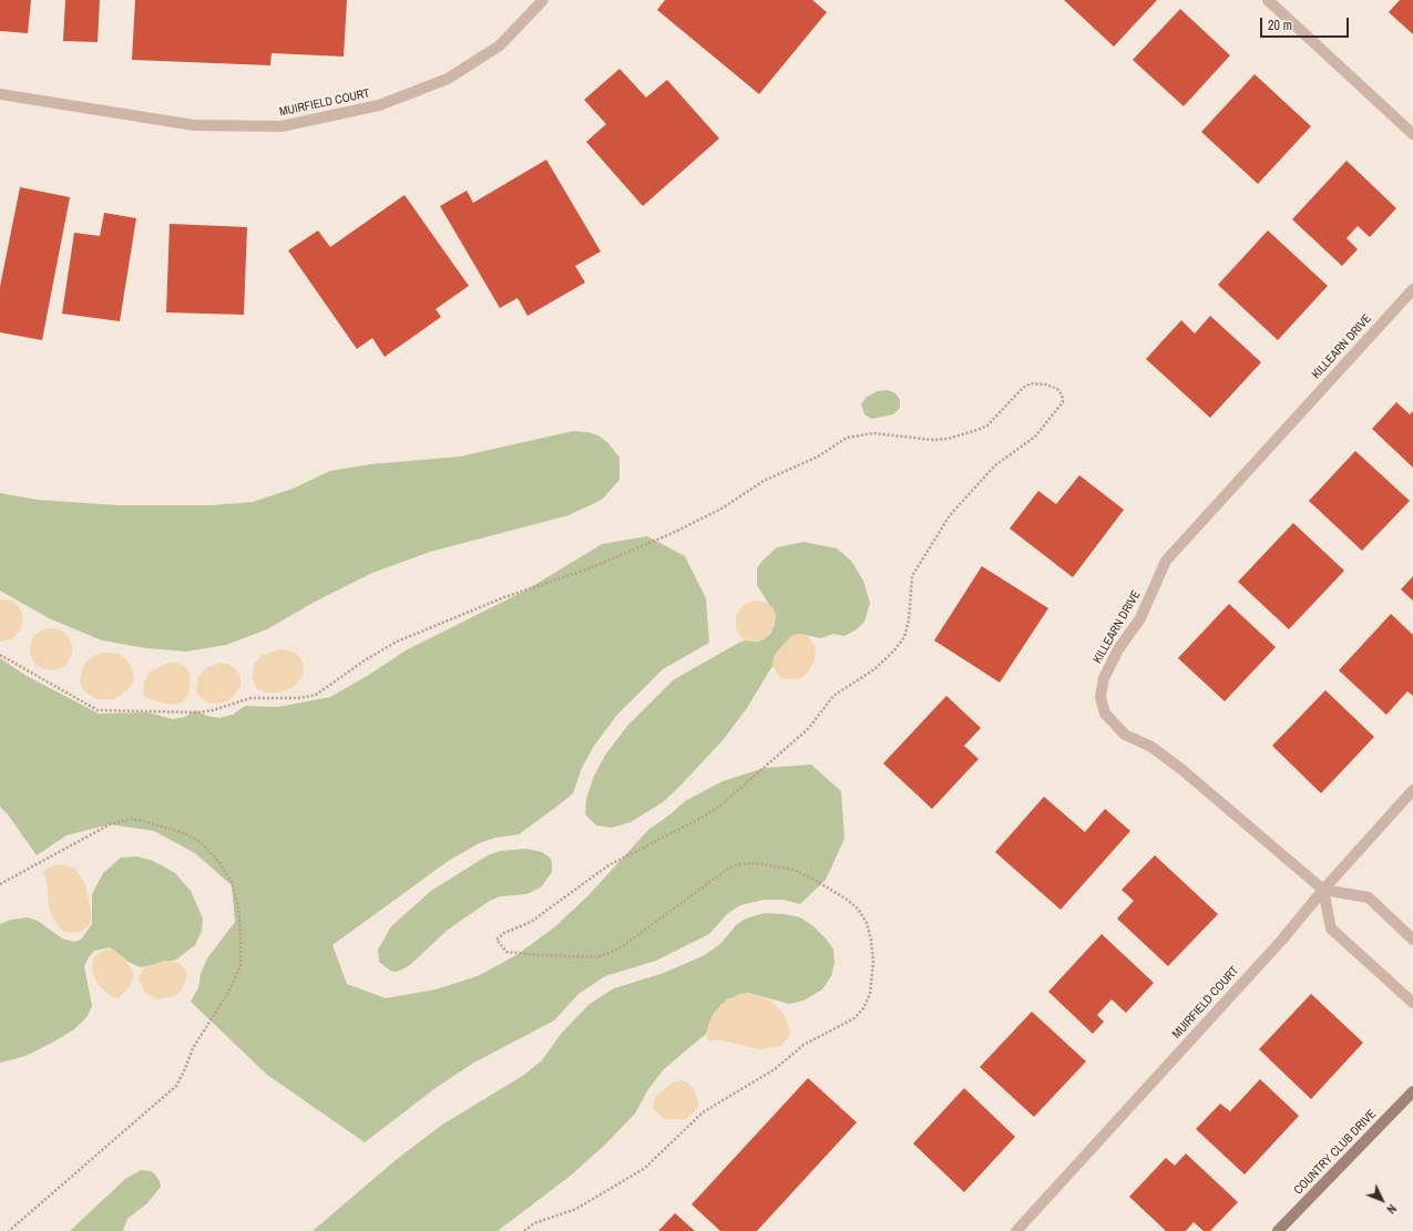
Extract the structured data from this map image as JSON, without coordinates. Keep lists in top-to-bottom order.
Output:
{
  "streets": {
    "street": ["MUIRFIELD COURT", "KILLEARN DRIVE", "COUNTRY CLUB DRIVE"]
  },
  "crossings": [
    ["MUIRFIELD COURT", "KILLEARN DRIVE"]
  ],
  "scale_bar": "20 m",
  "north": "bottom right"
}
